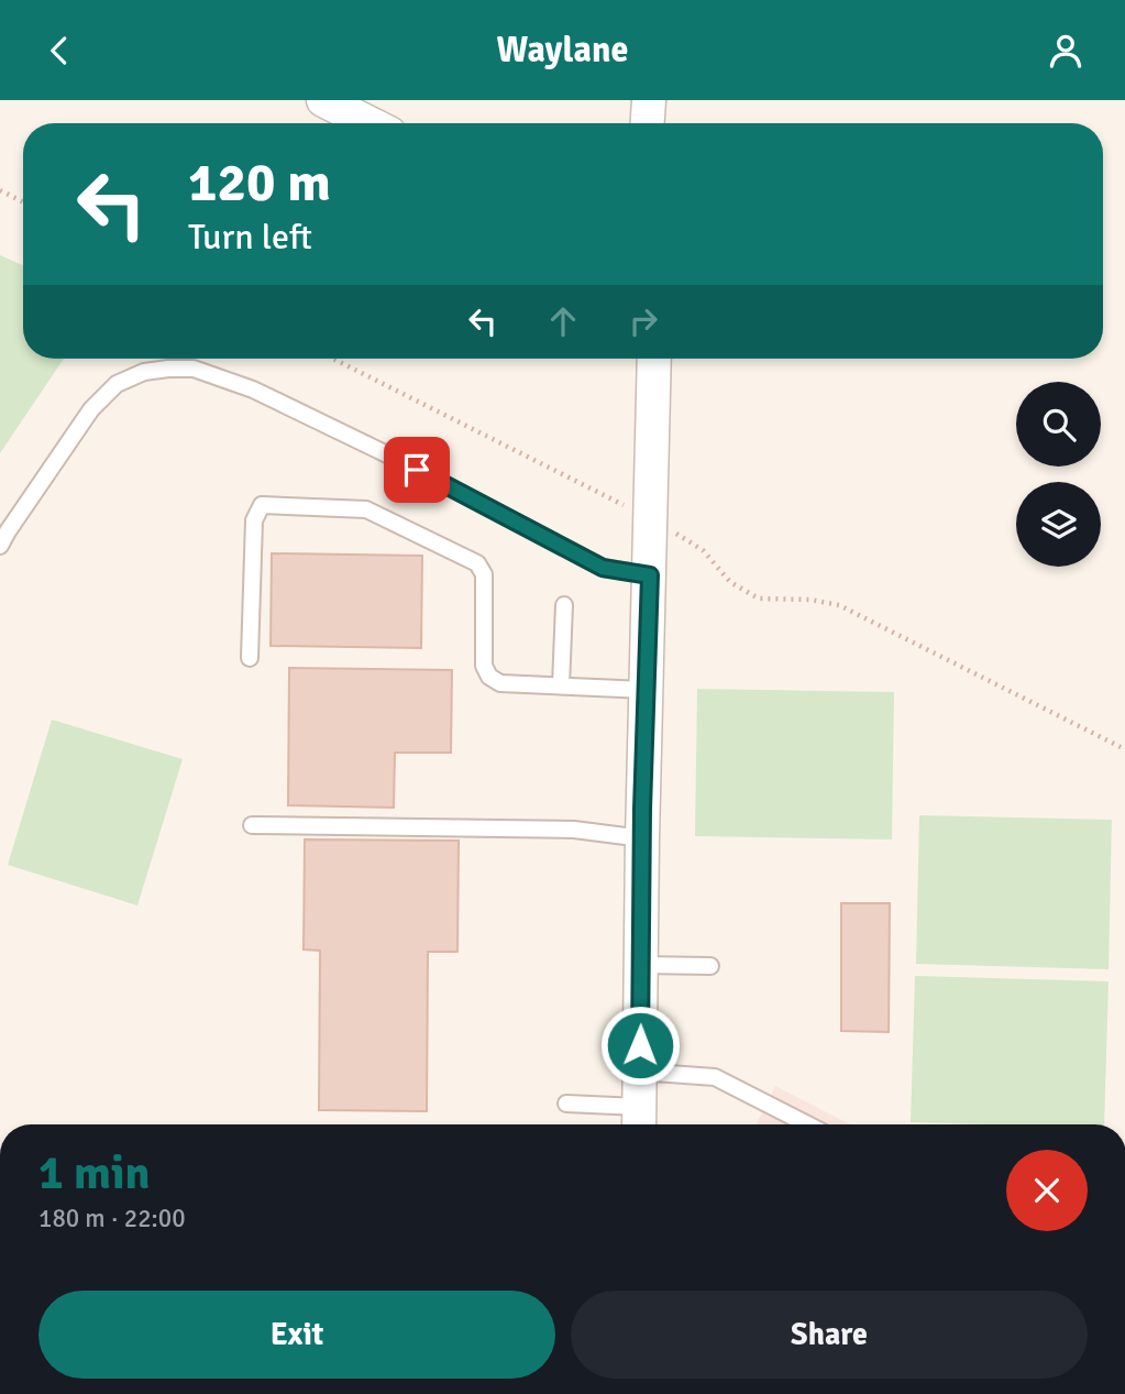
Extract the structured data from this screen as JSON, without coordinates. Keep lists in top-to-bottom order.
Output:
{
  "page": {
    "header": "Waylane",
    "turn": ["120 m", "Turn left"],
    "heading": ["1 min", "180 m · 22:00"],
    "buttons": ["Exit", "Share"]
  }
}
